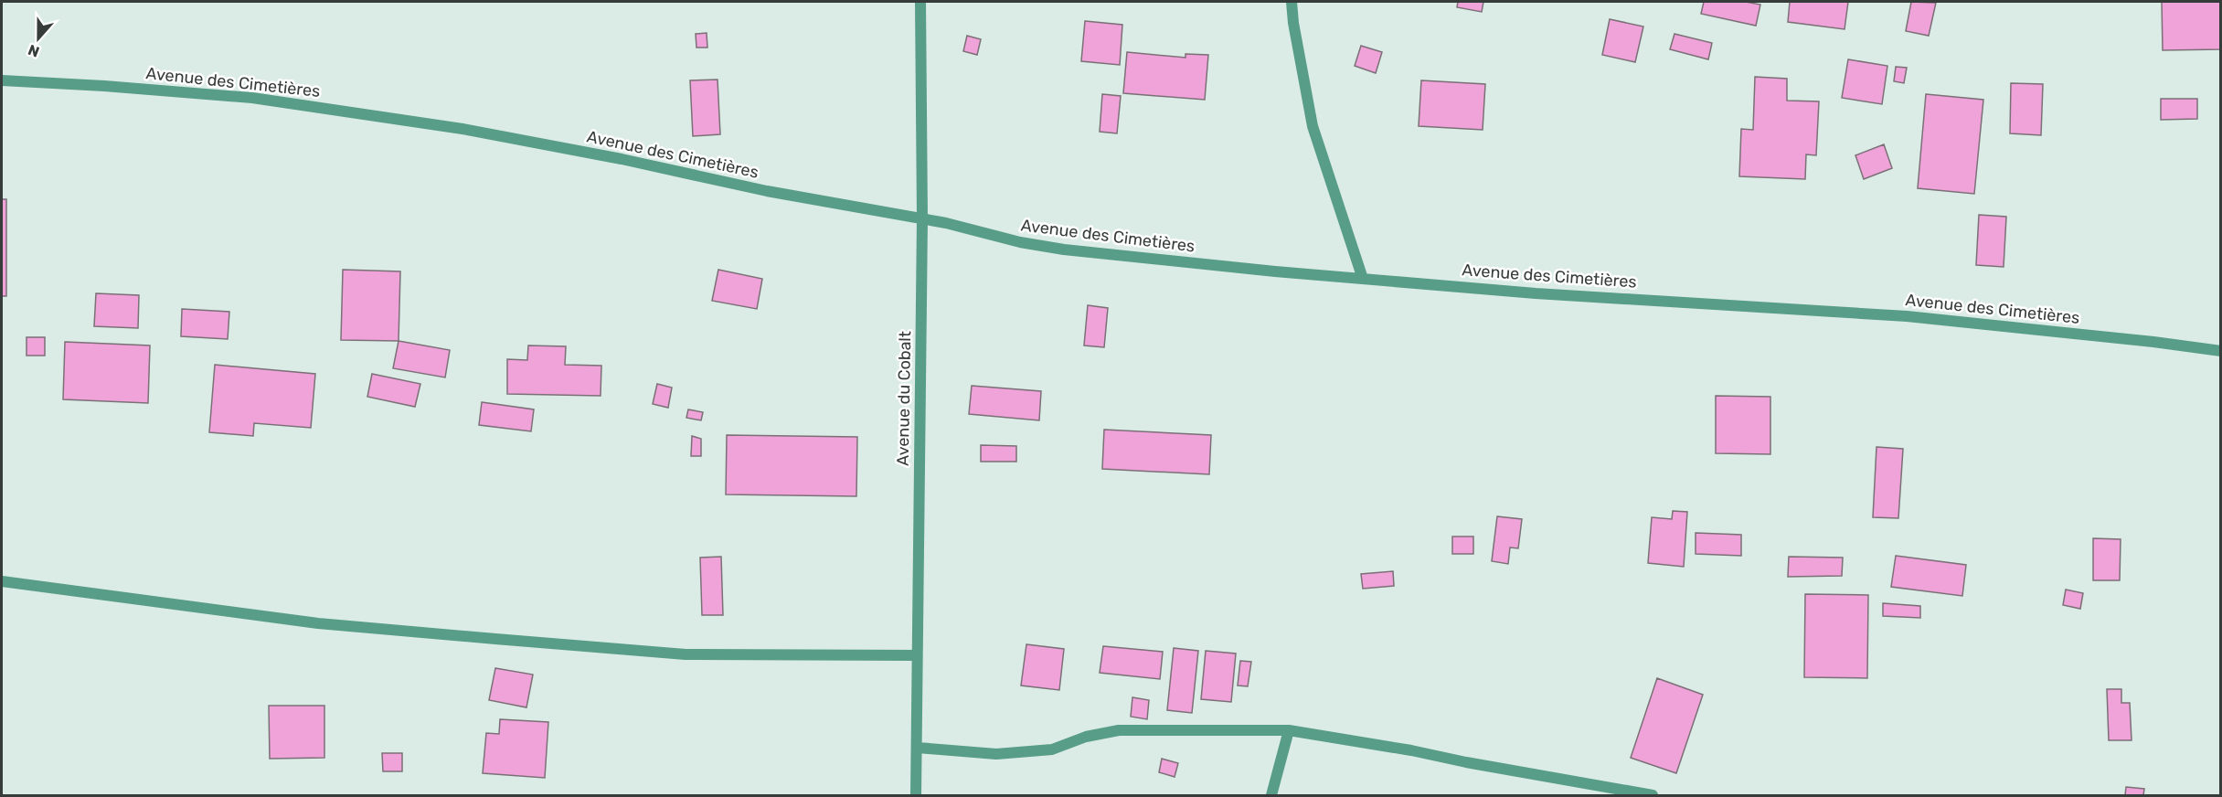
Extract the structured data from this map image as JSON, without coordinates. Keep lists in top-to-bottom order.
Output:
{
  "streets": {
    "street": ["Avenue des Cimetières", "Avenue du Cobalt"]
  },
  "crossings": [
    ["Avenue des Cimetières", "Avenue du Cobalt"]
  ],
  "north": "bottom"
}
